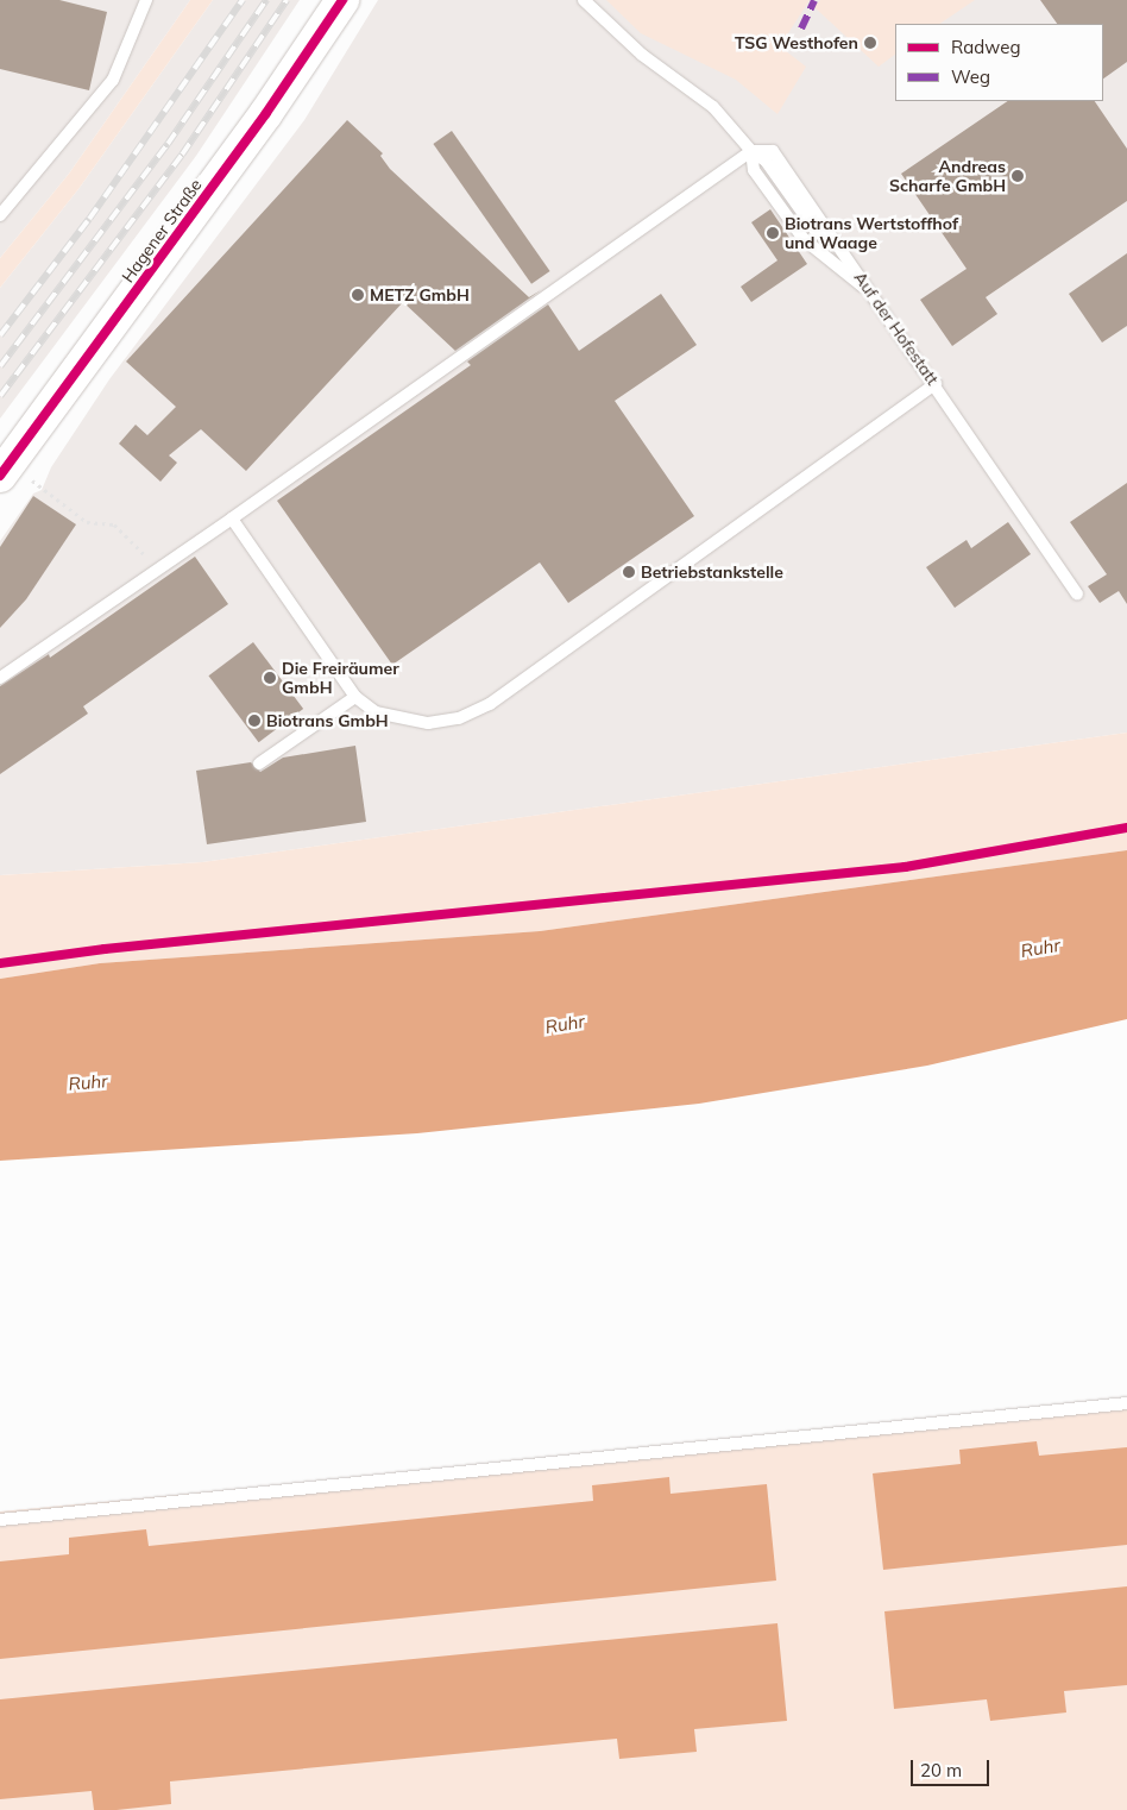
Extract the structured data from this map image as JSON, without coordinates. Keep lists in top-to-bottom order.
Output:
{
  "streets": {
    "main road": ["Hagener Straße"],
    "lane": ["Auf der Hofestatt"]
  },
  "water": ["Ruhr"],
  "places": [
    "TSG Westhofen",
    "Andreas Scharfe GmbH",
    "Biotrans Wertstoffhof und Waage",
    "METZ GmbH",
    "Betriebstankstelle",
    "Die Freiräumer GmbH",
    "Biotrans GmbH"
  ],
  "legend": ["Radweg", "Weg"],
  "scale_bar": "20 m"
}
